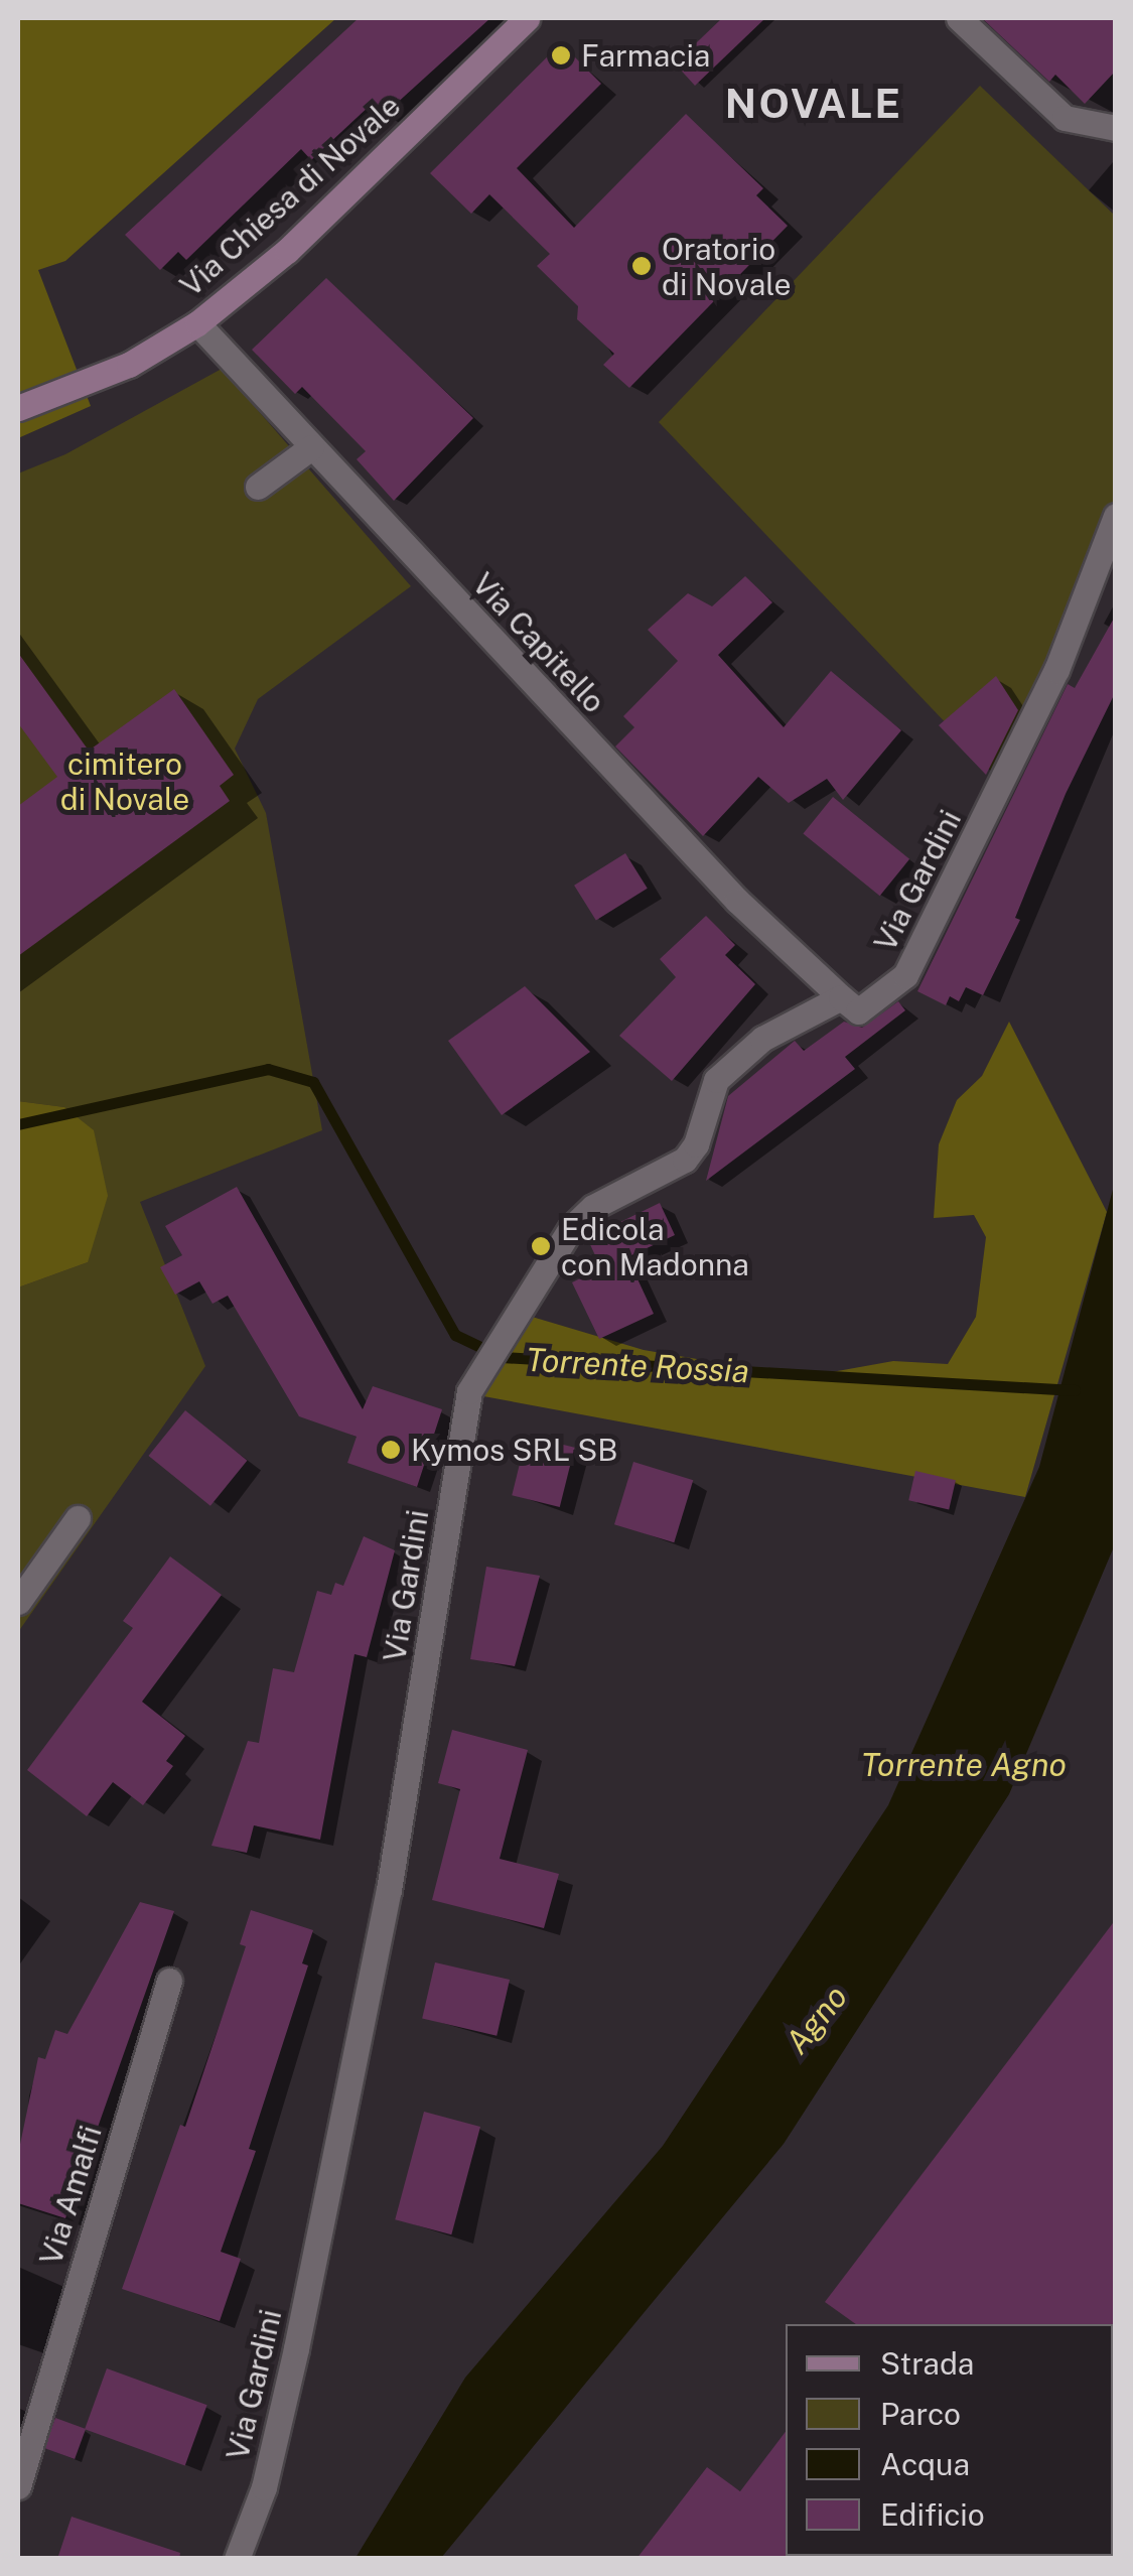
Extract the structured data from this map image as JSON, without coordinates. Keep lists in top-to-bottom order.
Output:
{
  "streets": {
    "main road": ["Via Chiesa di Novale"],
    "street": ["Via Capitello", "Via Gardini", "Via Amalfi"]
  },
  "crossings": [
    ["Via Chiesa di Novale", "Via Capitello"],
    ["Via Capitello", "Via Gardini"]
  ],
  "districts": ["NOVALE"],
  "water": ["Torrente Rossia", "Torrente Agno", "Agno"],
  "parks": ["cimitero di Novale"],
  "places": [
    "Farmacia",
    "Oratorio di Novale",
    "Edicola con Madonna",
    "Kymos SRL SB"
  ],
  "legend": [
    "Strada",
    "Parco",
    "Acqua",
    "Edificio"
  ]
}
